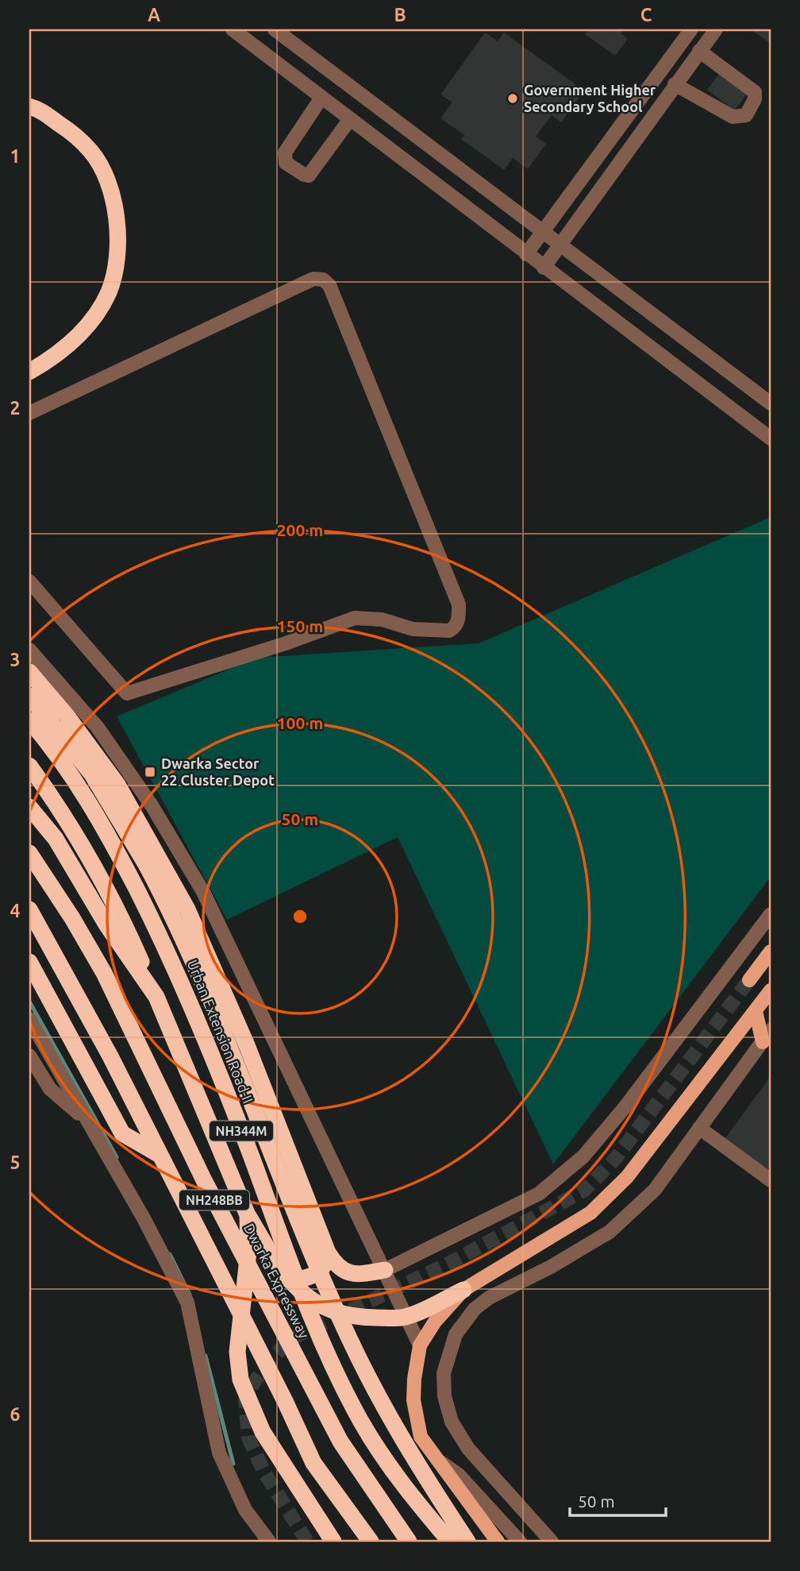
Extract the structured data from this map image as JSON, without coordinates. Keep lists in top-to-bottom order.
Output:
{
  "streets": {
    "highway": [
      "Urban Extension Road-II",
      "NH344M",
      "NH248BB",
      "Dwarka Expressway"
    ]
  },
  "places": {
    "other": ["Government Higher Secondary School"],
    "transit": ["Dwarka Sector 22 Cluster Depot"]
  },
  "scale_bar": "50 m",
  "grid": {
    "columns": ["A", "B", "C"],
    "rows": [
      "1",
      "2",
      "3",
      "4",
      "5",
      "6"
    ]
  },
  "rings": [
    "200 m",
    "150 m",
    "100 m",
    "50 m"
  ]
}
